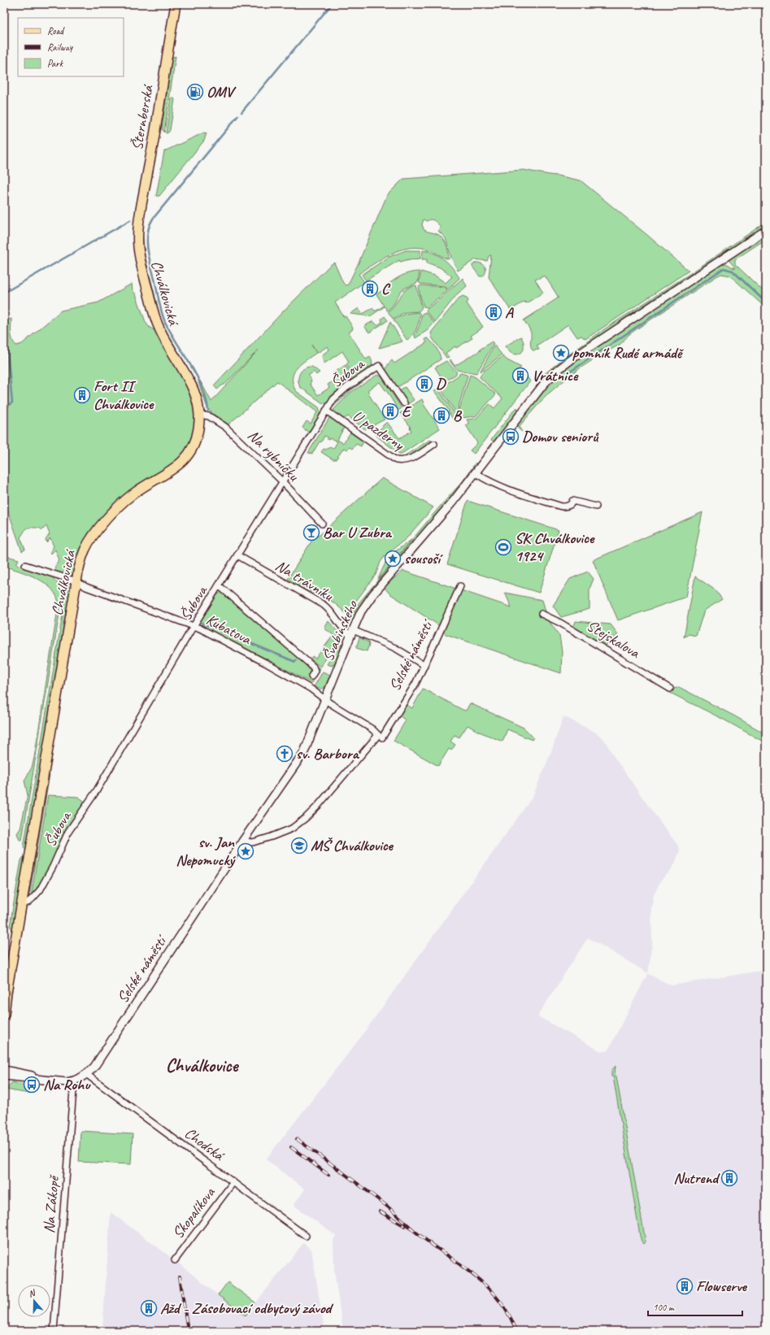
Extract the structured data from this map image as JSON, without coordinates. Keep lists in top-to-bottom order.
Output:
{
  "streets": {
    "main road": ["Šternberská", "Chválkovická"],
    "street": [
      "Šubova",
      "U pazderny",
      "Na rybníčku",
      "Na trávníku",
      "Kubatova",
      "Švabinského",
      "Stejskalova",
      "Selské náměstí",
      "Chodská",
      "Na Zákopě",
      "Skopalíkova"
    ]
  },
  "crossings": [
    ["Šternberská", "Chválkovická"],
    ["Chválkovická", "Šubova"],
    ["Chválkovická", "Na rybníčku"],
    ["Chválkovická", "Kubatova"],
    ["Šubova", "U pazderny"],
    ["Šubova", "Na rybníčku"],
    ["Šubova", "Na trávníku"],
    ["Šubova", "Kubatova"],
    ["Na trávníku", "Švabinského"],
    ["Kubatova", "Švabinského"],
    ["Kubatova", "Selské náměstí"],
    ["Švabinského", "Selské náměstí"],
    ["Selské náměstí", "Chodská"],
    ["Selské náměstí", "Na Zákopě"],
    ["Chodská", "Skopalíkova"]
  ],
  "districts": ["Chválkovice"],
  "places": {
    "fuel station": ["OMV"],
    "building": [
      "C",
      "A",
      "Vrátnice",
      "D",
      "Fort II Chválkovice",
      "E",
      "B",
      "Nutrend",
      "Flowserve",
      "Ažd - Zásobovací odbytový závod"
    ],
    "place": ["pomník Rudé armádě", "sousoší", "sv. Jan Nepomucký"],
    "bus stop": ["Domov seniorů", "Na Rohu"],
    "bar": ["Bar U Zubra"],
    "sports": ["SK Chválkovice 1924"],
    "church": ["sv. Barbora"],
    "school or university": ["MŠ Chválkovice"]
  },
  "legend": ["Road", "Railway", "Park"],
  "scale_bar": "100 m",
  "north": "top"
}
